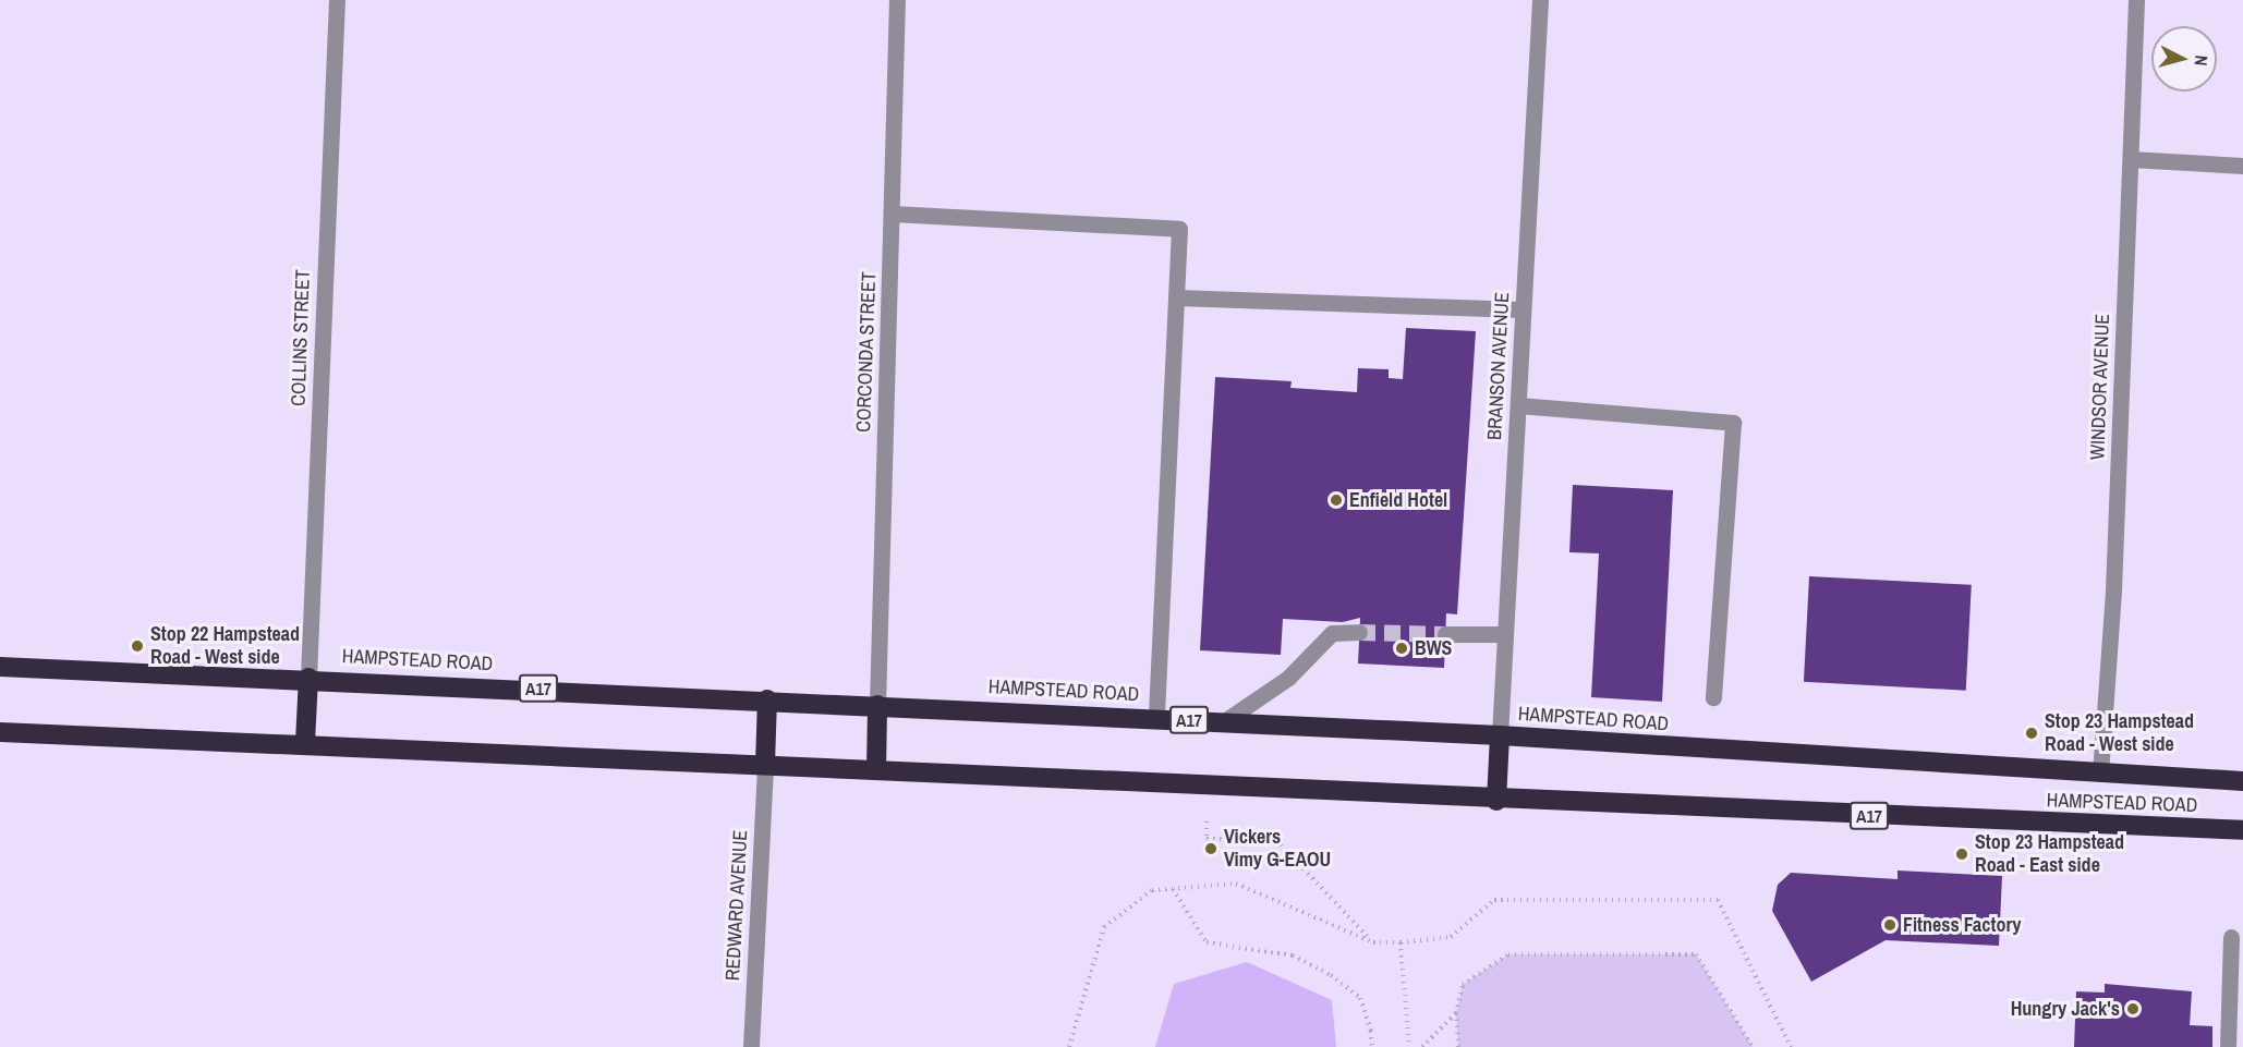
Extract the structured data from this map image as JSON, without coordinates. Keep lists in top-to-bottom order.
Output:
{
  "streets": {
    "highway": ["HAMPSTEAD ROAD", "A17"],
    "street": [
      "COLLINS STREET",
      "CORCONDA STREET",
      "BRANSON AVENUE",
      "WINDSOR AVENUE",
      "REDWARD AVENUE"
    ]
  },
  "crossings": [
    ["COLLINS STREET", "HAMPSTEAD ROAD"],
    ["CORCONDA STREET", "HAMPSTEAD ROAD"],
    ["BRANSON AVENUE", "HAMPSTEAD ROAD"],
    ["WINDSOR AVENUE", "HAMPSTEAD ROAD"],
    ["HAMPSTEAD ROAD", "REDWARD AVENUE"]
  ],
  "places": [
    "Enfield Hotel",
    "Stop 22 Hampstead Road - West side",
    "BWS",
    "Stop 23 Hampstead Road - West side",
    "Vickers Vimy G-EAOU",
    "Stop 23 Hampstead Road - East side",
    "Fitness Factory",
    "Hungry Jack's"
  ],
  "north": "right"
}
